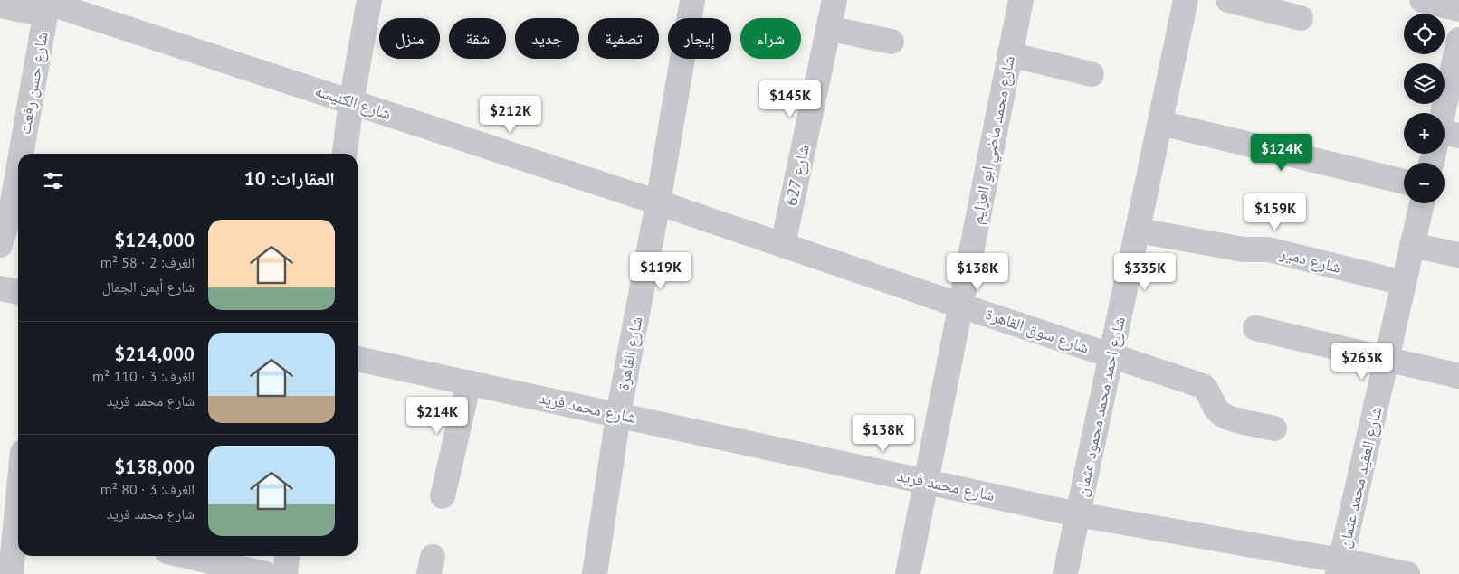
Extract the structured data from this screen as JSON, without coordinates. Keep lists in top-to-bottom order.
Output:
{
  "streets": {
    "street": [
      "شارع حسن رفعت",
      "شارع الكنيسه",
      "شارع محمد ماضي ابو العزايم",
      "شارع 627",
      "شارع دمير",
      "شارع سوق القاهرة",
      "شارع القاهرة",
      "شارع احمد محمد محمود عثمان",
      "شارع محمد فريد",
      "شارع العقيد محمد عثمان"
    ]
  },
  "crossings": [
    ["شارع حسن رفعت", "شارع الكنيسه"],
    ["شارع الكنيسه", "شارع سوق القاهرة"],
    ["شارع الكنيسه", "شارع القاهرة"],
    ["شارع محمد ماضي ابو العزايم", "شارع سوق القاهرة"],
    ["شارع محمد ماضي ابو العزايم", "شارع محمد فريد"],
    ["شارع 627", "شارع سوق القاهرة"],
    ["شارع دمير", "شارع احمد محمد محمود عثمان"],
    ["شارع دمير", "شارع العقيد محمد عثمان"],
    ["شارع سوق القاهرة", "شارع القاهرة"],
    ["شارع سوق القاهرة", "شارع احمد محمد محمود عثمان"],
    ["شارع القاهرة", "شارع محمد فريد"],
    ["شارع احمد محمد محمود عثمان", "شارع محمد فريد"],
    ["شارع محمد فريد", "شارع العقيد محمد عثمان"]
  ],
  "page": {
    "map_buttons": ["+", "−"],
    "chip": [
      "شراء",
      "إيجار",
      "تصفية",
      "جديد",
      "شقة",
      "منزل"
    ],
    "price": [
      "$145K",
      "$212K",
      "$124K",
      "$159K",
      "$119K",
      "$138K",
      "$335K",
      "$263K",
      "$214K",
      "$138K"
    ],
    "heading": "العقارات: 10",
    "list": [
      {
        "name": "$124,000",
        "note": "الغرف: 2 · 58 m² · شارع أيمن الجمال"
      },
      {
        "name": "$214,000",
        "note": "الغرف: 3 · 110 m² · شارع محمد فريد"
      },
      {
        "name": "$138,000",
        "note": "الغرف: 3 · 80 m² · شارع محمد فريد"
      }
    ]
  }
}
